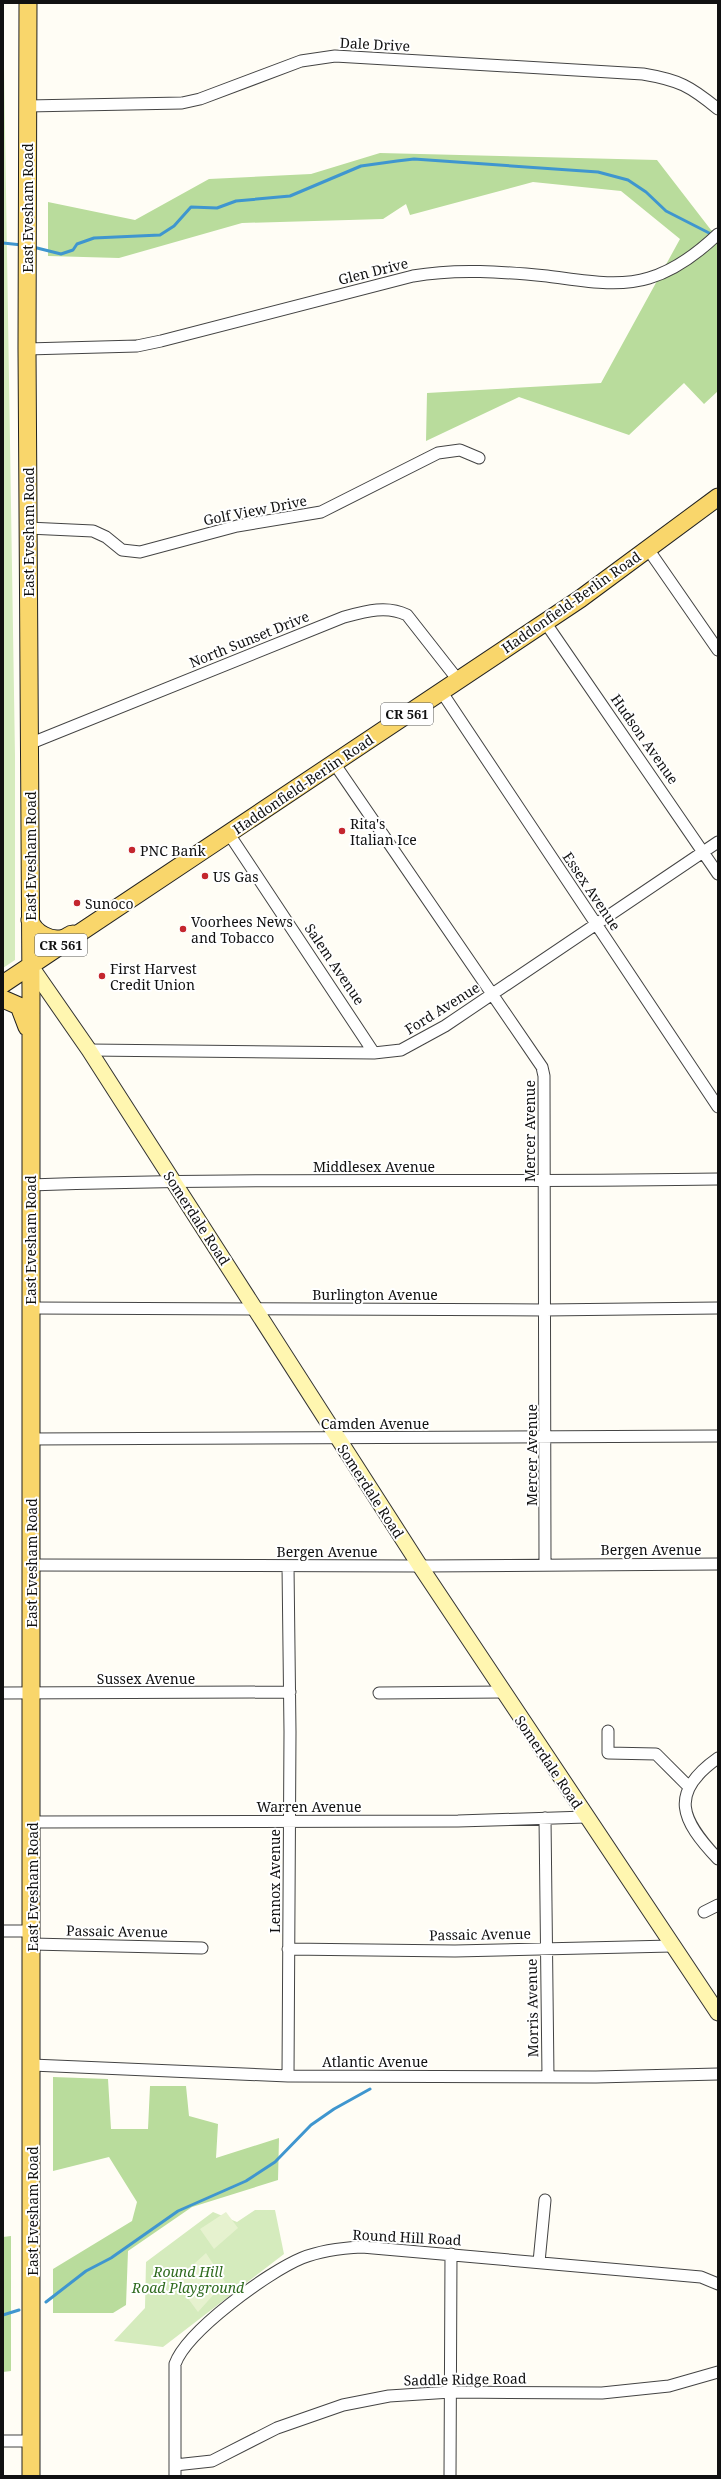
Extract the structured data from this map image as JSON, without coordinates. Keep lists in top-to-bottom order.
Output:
{
  "streets": {
    "main road": [
      "East Evesham Road",
      "Haddonfield-Berlin Road",
      "CR 561",
      "Somerdale Road"
    ],
    "street": [
      "Dale Drive",
      "Glen Drive",
      "Golf View Drive",
      "North Sunset Drive",
      "Hudson Avenue",
      "Essex Avenue",
      "Salem Avenue",
      "Ford Avenue",
      "Mercer Avenue",
      "Middlesex Avenue",
      "Burlington Avenue",
      "Camden Avenue",
      "Bergen Avenue",
      "Sussex Avenue",
      "Warren Avenue",
      "Lennox Avenue",
      "Passaic Avenue",
      "Morris Avenue",
      "Atlantic Avenue",
      "Round Hill Road",
      "Saddle Ridge Road"
    ]
  },
  "crossings": [
    ["Dale Drive", "East Evesham Road"],
    ["East Evesham Road", "Glen Drive"],
    ["East Evesham Road", "Golf View Drive"],
    ["East Evesham Road", "Haddonfield-Berlin Road"],
    ["East Evesham Road", "North Sunset Drive"],
    ["East Evesham Road", "Middlesex Avenue"],
    ["East Evesham Road", "Somerdale Road"],
    ["East Evesham Road", "Burlington Avenue"],
    ["East Evesham Road", "Camden Avenue"],
    ["East Evesham Road", "Bergen Avenue"],
    ["East Evesham Road", "Sussex Avenue"],
    ["East Evesham Road", "Warren Avenue"],
    ["East Evesham Road", "Passaic Avenue"],
    ["East Evesham Road", "Atlantic Avenue"],
    ["Haddonfield-Berlin Road", "North Sunset Drive"],
    ["Haddonfield-Berlin Road", "Hudson Avenue"],
    ["Haddonfield-Berlin Road", "Essex Avenue"],
    ["Haddonfield-Berlin Road", "Salem Avenue"],
    ["Haddonfield-Berlin Road", "Mercer Avenue"],
    ["Haddonfield-Berlin Road", "Somerdale Road"],
    ["Hudson Avenue", "Ford Avenue"],
    ["Essex Avenue", "Ford Avenue"],
    ["Salem Avenue", "Ford Avenue"],
    ["Ford Avenue", "Mercer Avenue"],
    ["Ford Avenue", "Somerdale Road"],
    ["Mercer Avenue", "Middlesex Avenue"],
    ["Mercer Avenue", "Burlington Avenue"],
    ["Mercer Avenue", "Camden Avenue"],
    ["Mercer Avenue", "Bergen Avenue"],
    ["Middlesex Avenue", "Somerdale Road"],
    ["Somerdale Road", "Burlington Avenue"],
    ["Somerdale Road", "Camden Avenue"],
    ["Somerdale Road", "Bergen Avenue"],
    ["Somerdale Road", "Warren Avenue"],
    ["Somerdale Road", "Passaic Avenue"],
    ["Bergen Avenue", "Lennox Avenue"],
    ["Sussex Avenue", "Lennox Avenue"],
    ["Warren Avenue", "Lennox Avenue"],
    ["Warren Avenue", "Morris Avenue"],
    ["Lennox Avenue", "Passaic Avenue"],
    ["Lennox Avenue", "Atlantic Avenue"],
    ["Passaic Avenue", "Morris Avenue"],
    ["Morris Avenue", "Atlantic Avenue"],
    ["Round Hill Road", "Saddle Ridge Road"]
  ],
  "parks": ["Round Hill Road Playground"],
  "places": [
    "Rita's Italian Ice",
    "PNC Bank",
    "US Gas",
    "Sunoco",
    "Voorhees News and Tobacco",
    "First Harvest Credit Union"
  ]
}
